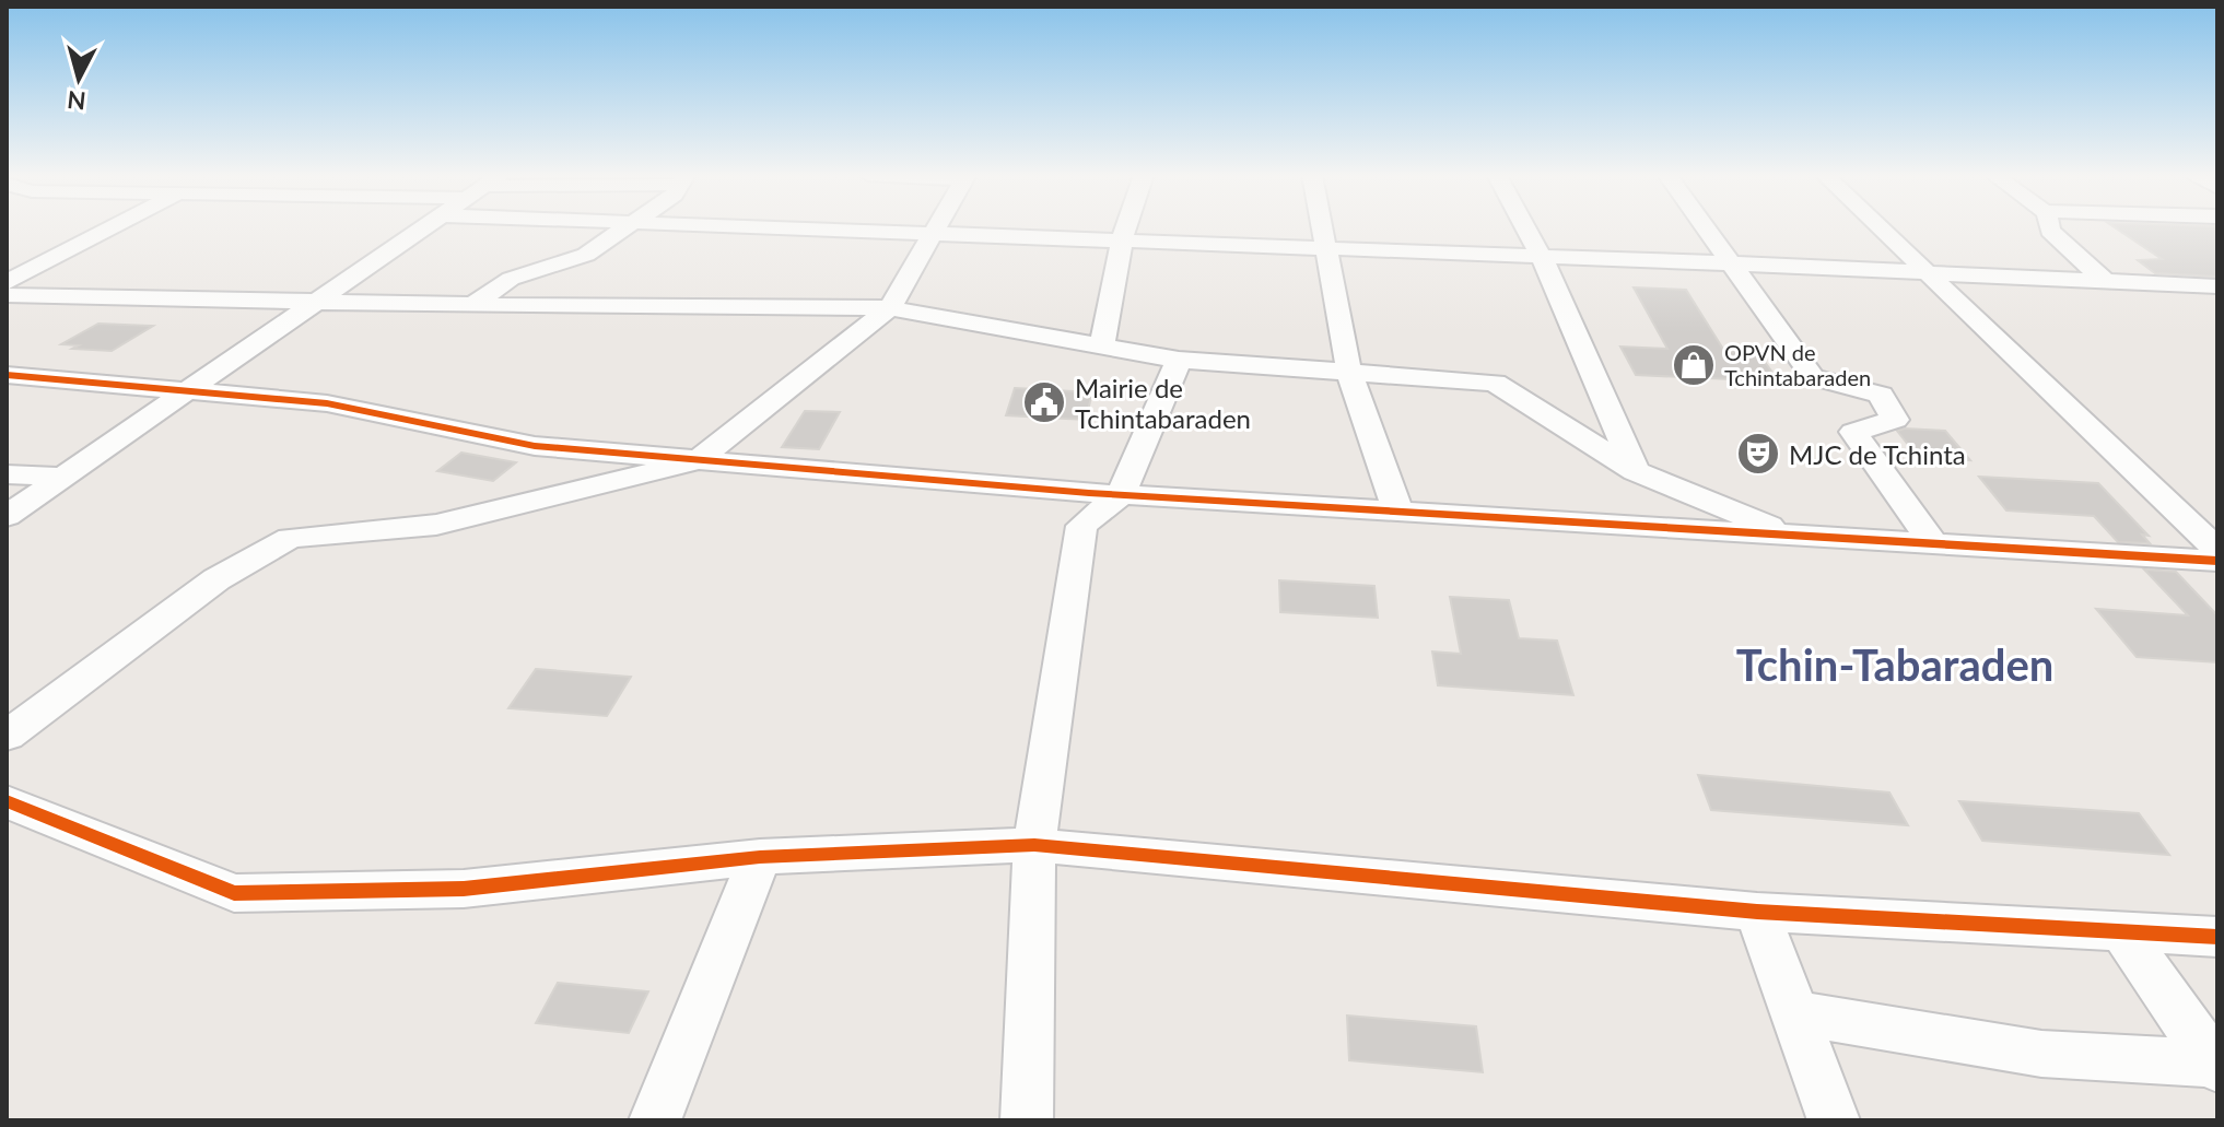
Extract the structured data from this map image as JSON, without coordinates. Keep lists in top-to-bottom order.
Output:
{
  "districts": ["Tchin-Tabaraden"],
  "places": {
    "shop": ["OPVN de Tchintabaraden"],
    "public building": ["Mairie de Tchintabaraden"],
    "theatre": ["MJC de Tchinta"]
  },
  "north": "bottom"
}
